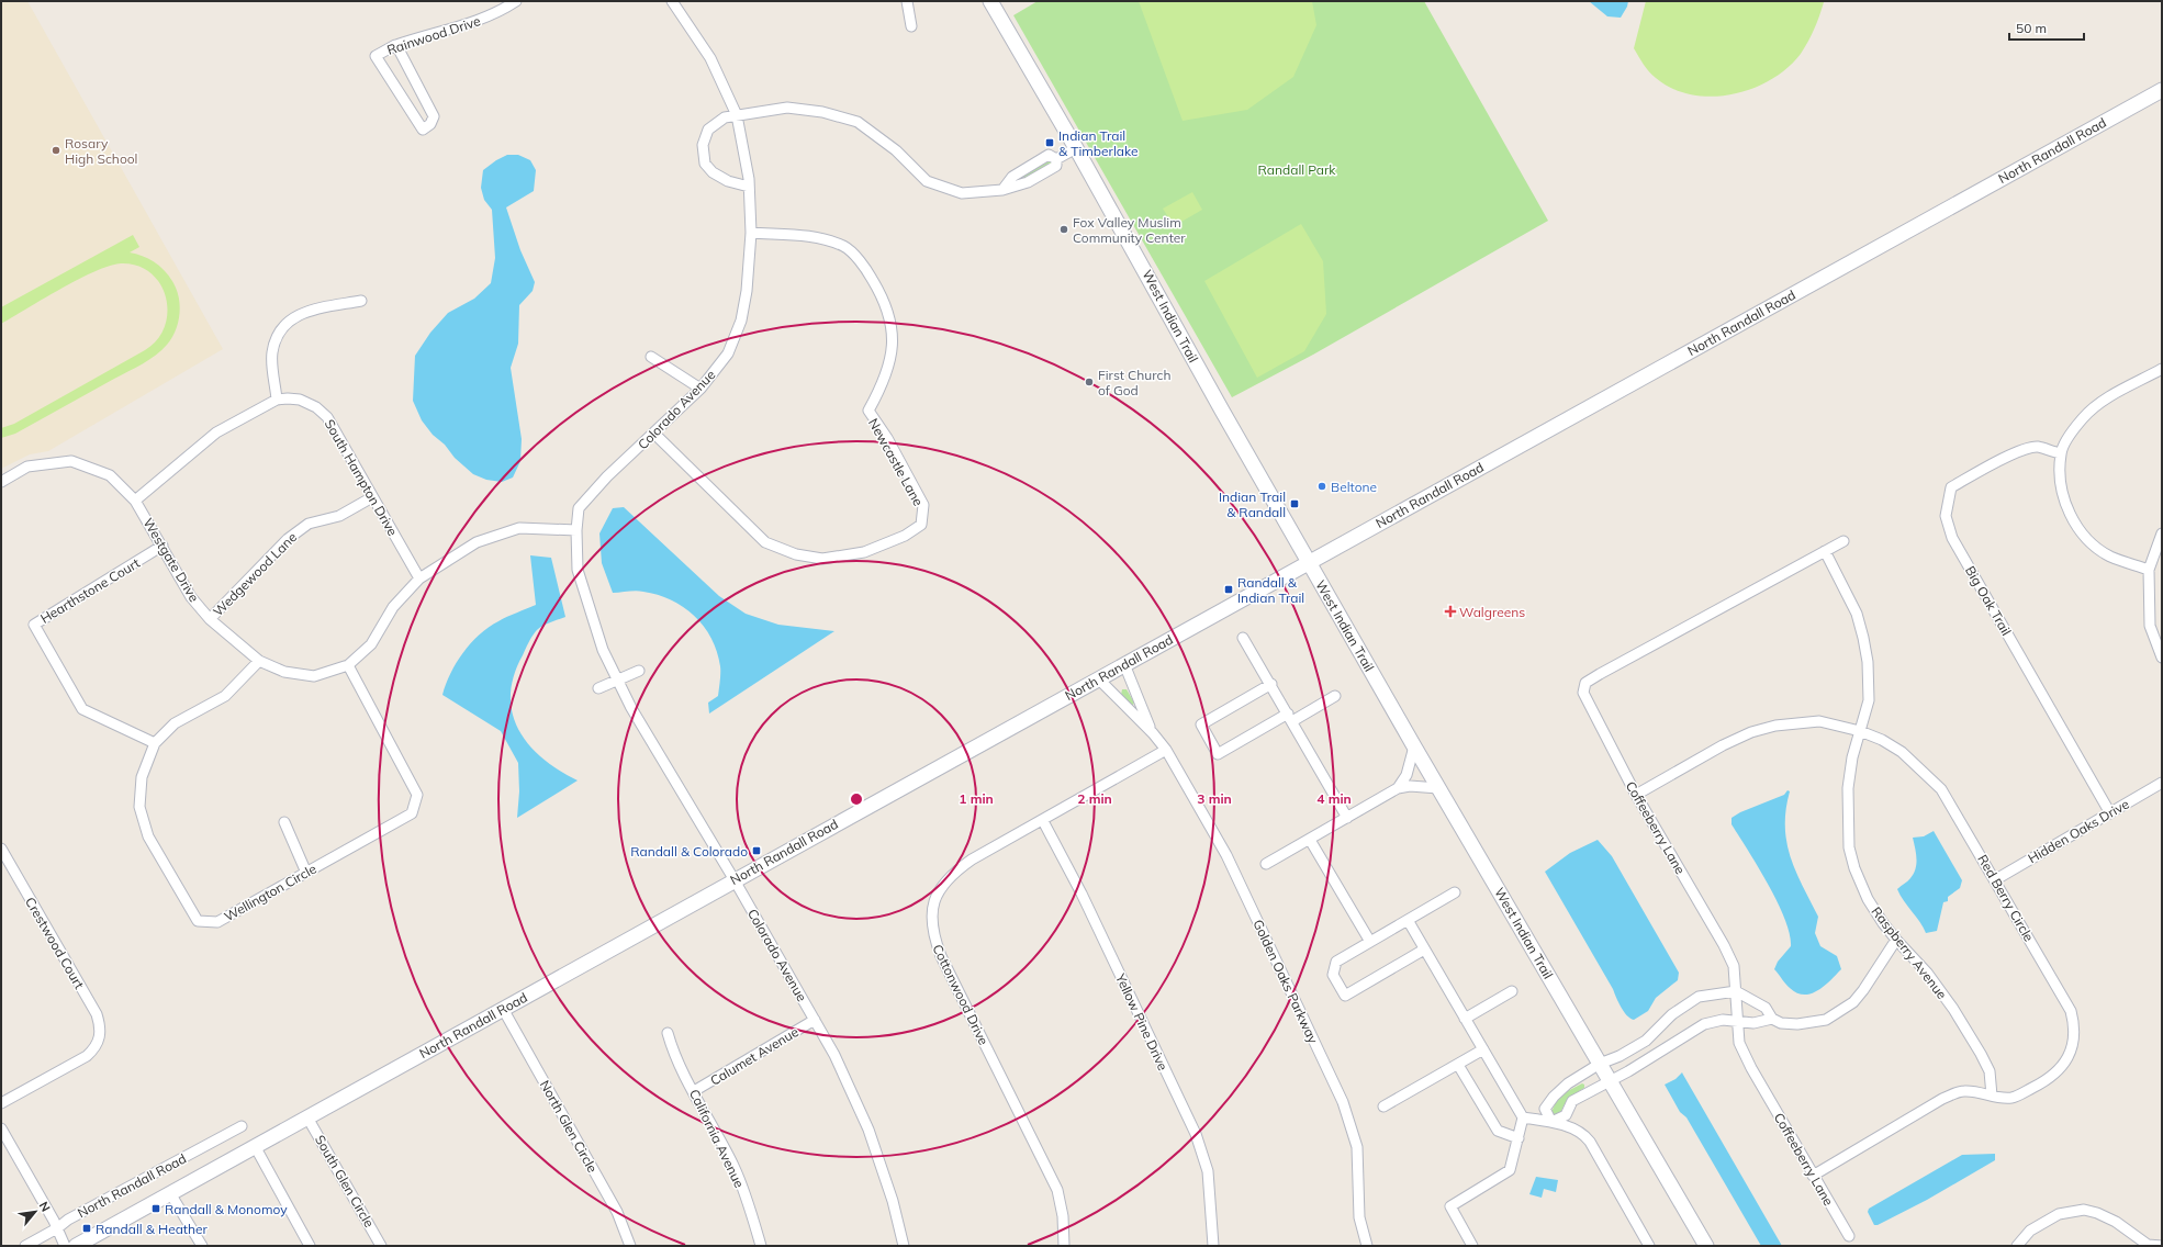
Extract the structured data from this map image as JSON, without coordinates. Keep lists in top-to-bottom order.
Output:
{
  "streets": {
    "main road": ["North Randall Road", "West Indian Trail"],
    "street": [
      "Rainwood Drive",
      "Colorado Avenue",
      "Newcastle Lane",
      "South Hampton Drive",
      "Westgate Drive",
      "Wedgewood Lane",
      "Hearthstone Court",
      "Big Oak Trail",
      "Coffeeberry Lane",
      "Hidden Oaks Drive",
      "Wellington Circle",
      "Red Berry Circle",
      "Crestwood Court",
      "Raspberry Avenue",
      "Golden Oaks Parkway",
      "Cottonwood Drive",
      "Yellow Pine Drive",
      "Calumet Avenue",
      "North Glen Circle",
      "California Avenue",
      "South Glen Circle"
    ]
  },
  "crossings": [
    ["North Randall Road", "West Indian Trail"],
    ["North Randall Road", "Colorado Avenue"],
    ["North Randall Road", "Golden Oaks Parkway"],
    ["North Randall Road", "North Glen Circle"],
    ["North Randall Road", "South Glen Circle"],
    ["Colorado Avenue", "Newcastle Lane"],
    ["Colorado Avenue", "Westgate Drive"],
    ["Colorado Avenue", "Calumet Avenue"],
    ["South Hampton Drive", "Westgate Drive"],
    ["South Hampton Drive", "Wedgewood Lane"],
    ["Westgate Drive", "Wedgewood Lane"],
    ["Westgate Drive", "Hearthstone Court"],
    ["Westgate Drive", "Wellington Circle"],
    ["Hearthstone Court", "Wellington Circle"],
    ["Big Oak Trail", "Hidden Oaks Drive"],
    ["Coffeeberry Lane", "Red Berry Circle"],
    ["Coffeeberry Lane", "Raspberry Avenue"],
    ["Hidden Oaks Drive", "Red Berry Circle"],
    ["Red Berry Circle", "Raspberry Avenue"],
    ["Golden Oaks Parkway", "Cottonwood Drive"],
    ["Cottonwood Drive", "Yellow Pine Drive"],
    ["Calumet Avenue", "California Avenue"]
  ],
  "parks": ["Randall Park"],
  "places": {
    "transit": [
      "Indian Trail & Timberlake",
      "Indian Trail & Randall",
      "Randall & Indian Trail",
      "Randall & Colorado",
      "Randall & Monomoy",
      "Randall & Heather"
    ],
    "other": [
      "Rosary High School",
      "Fox Valley Muslim Community Center",
      "First Church of God",
      "Beltone"
    ],
    "health": ["Walgreens"]
  },
  "scale_bar": "50 m",
  "north": "top right",
  "rings": [
    "1 min",
    "2 min",
    "3 min",
    "4 min"
  ]
}
